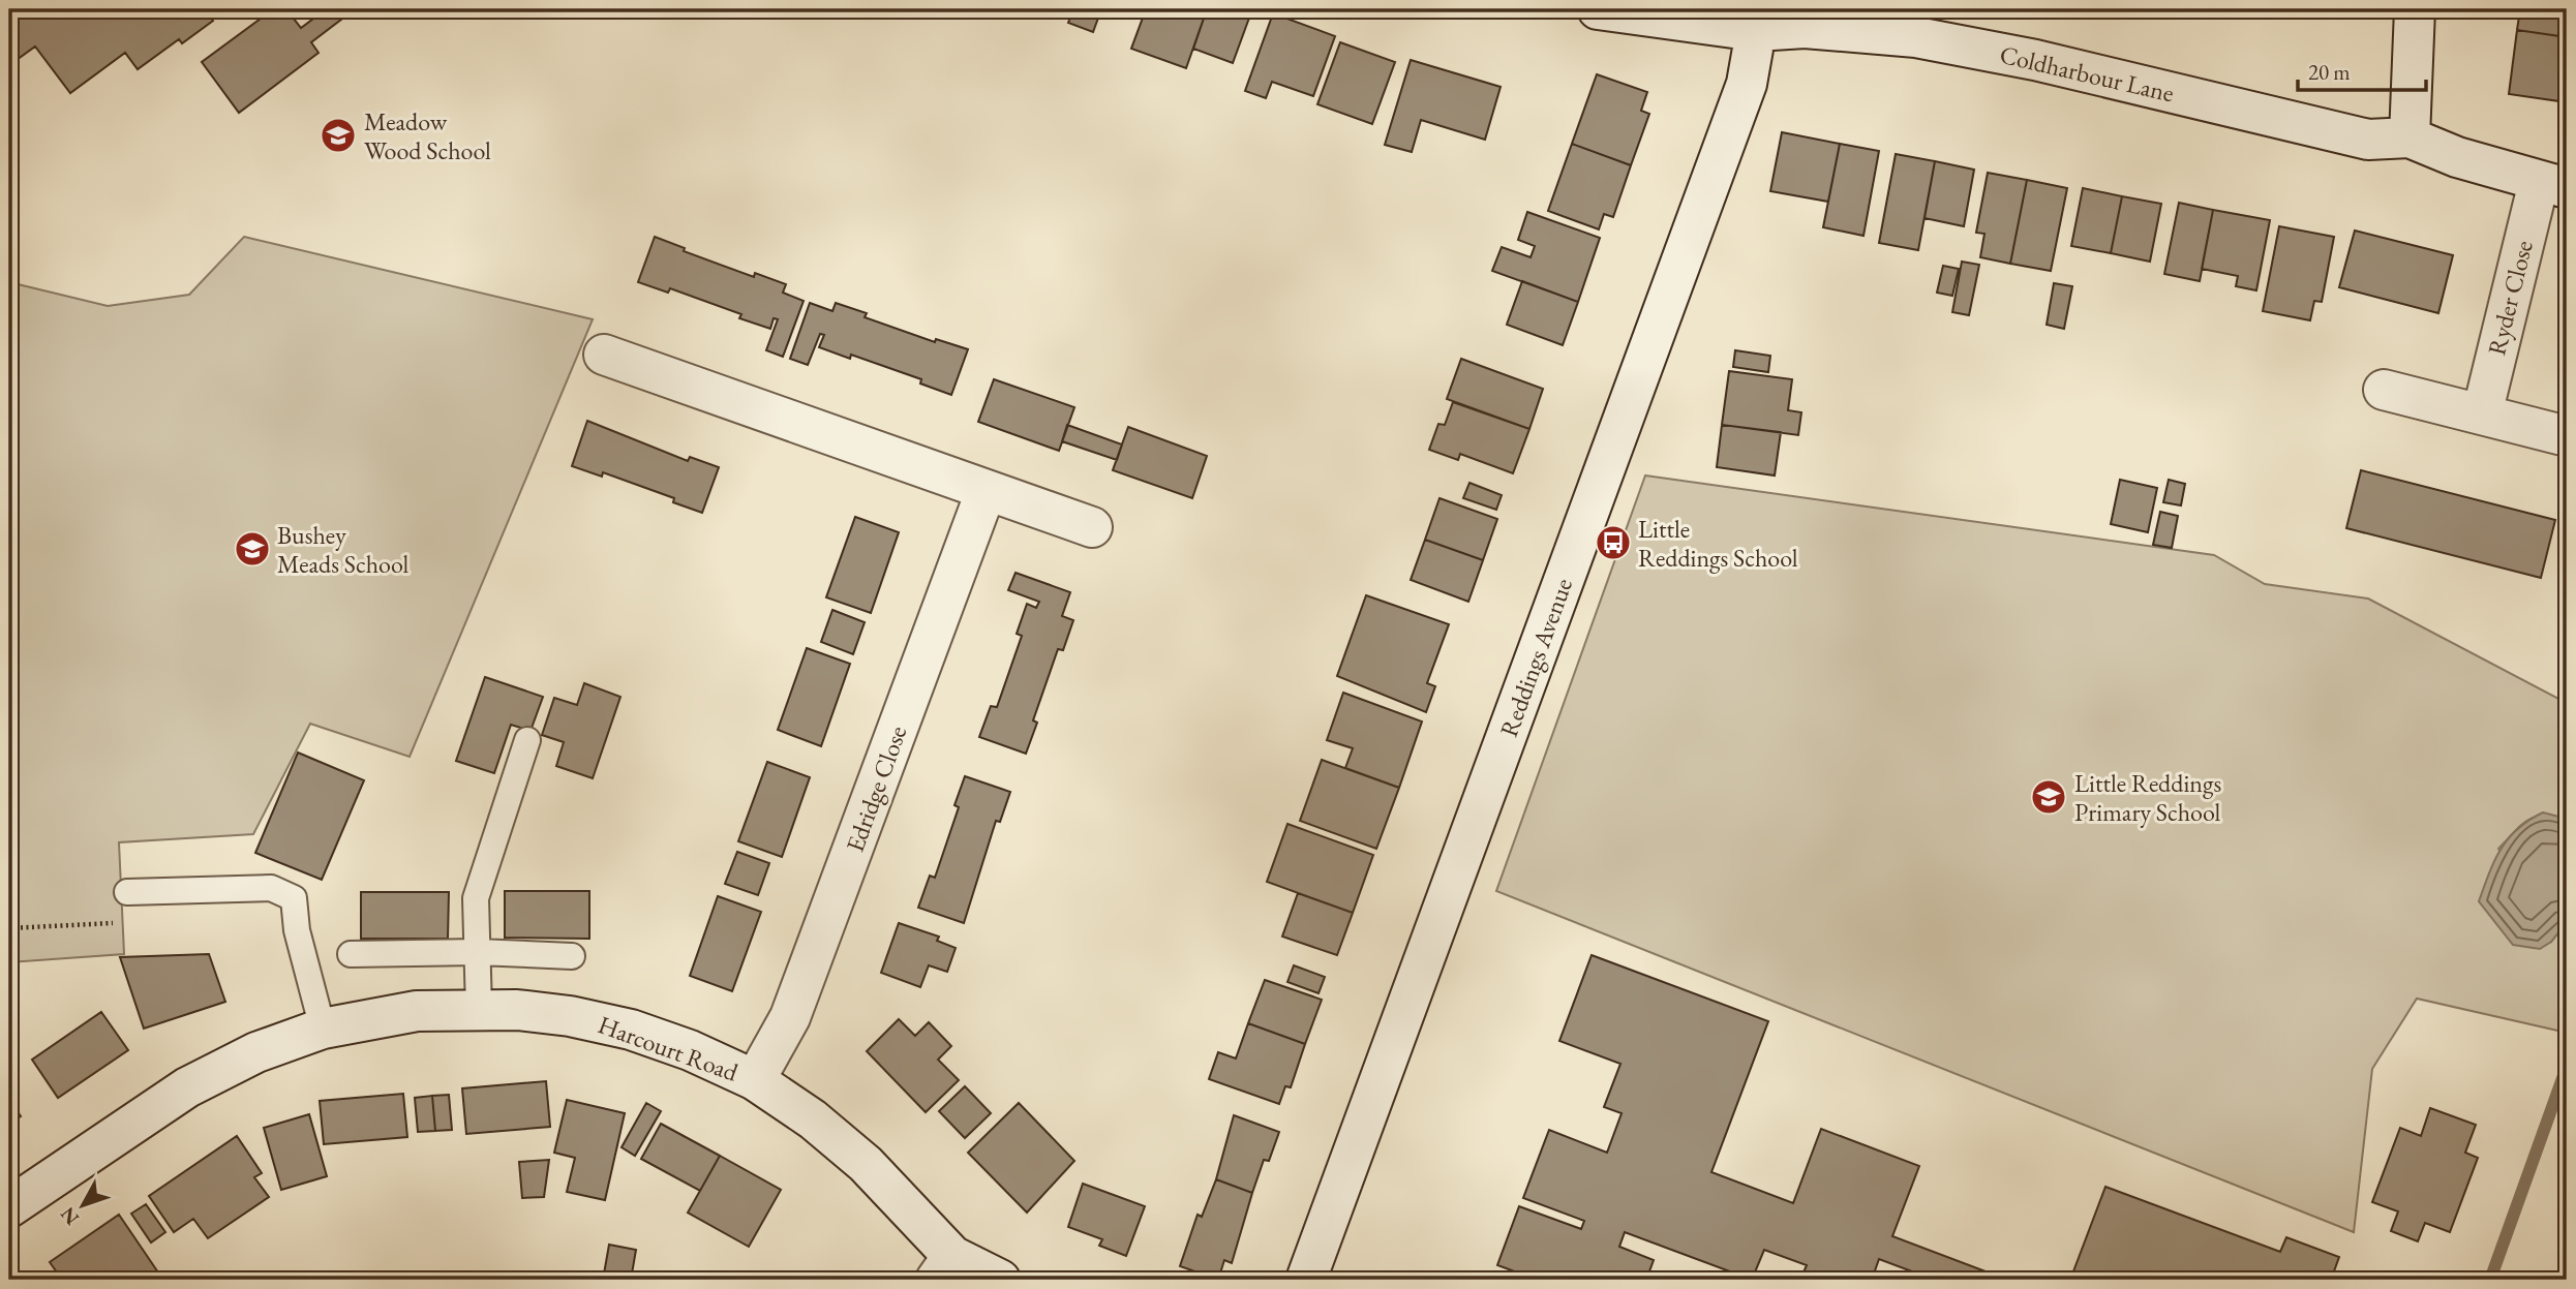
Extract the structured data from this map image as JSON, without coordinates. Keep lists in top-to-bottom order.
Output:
{
  "streets": {
    "street": [
      "Coldharbour Lane",
      "Ryder Close",
      "Reddings Avenue",
      "Edridge Close",
      "Harcourt Road"
    ]
  },
  "crossings": [
    ["Coldharbour Lane", "Ryder Close"],
    ["Coldharbour Lane", "Reddings Avenue"],
    ["Edridge Close", "Harcourt Road"]
  ],
  "places": {
    "school or university": ["Meadow Wood School", "Bushey Meads School", "Little Reddings Primary School"],
    "bus stop": ["Little Reddings School"]
  },
  "scale_bar": "20 m",
  "north": "bottom left"
}
